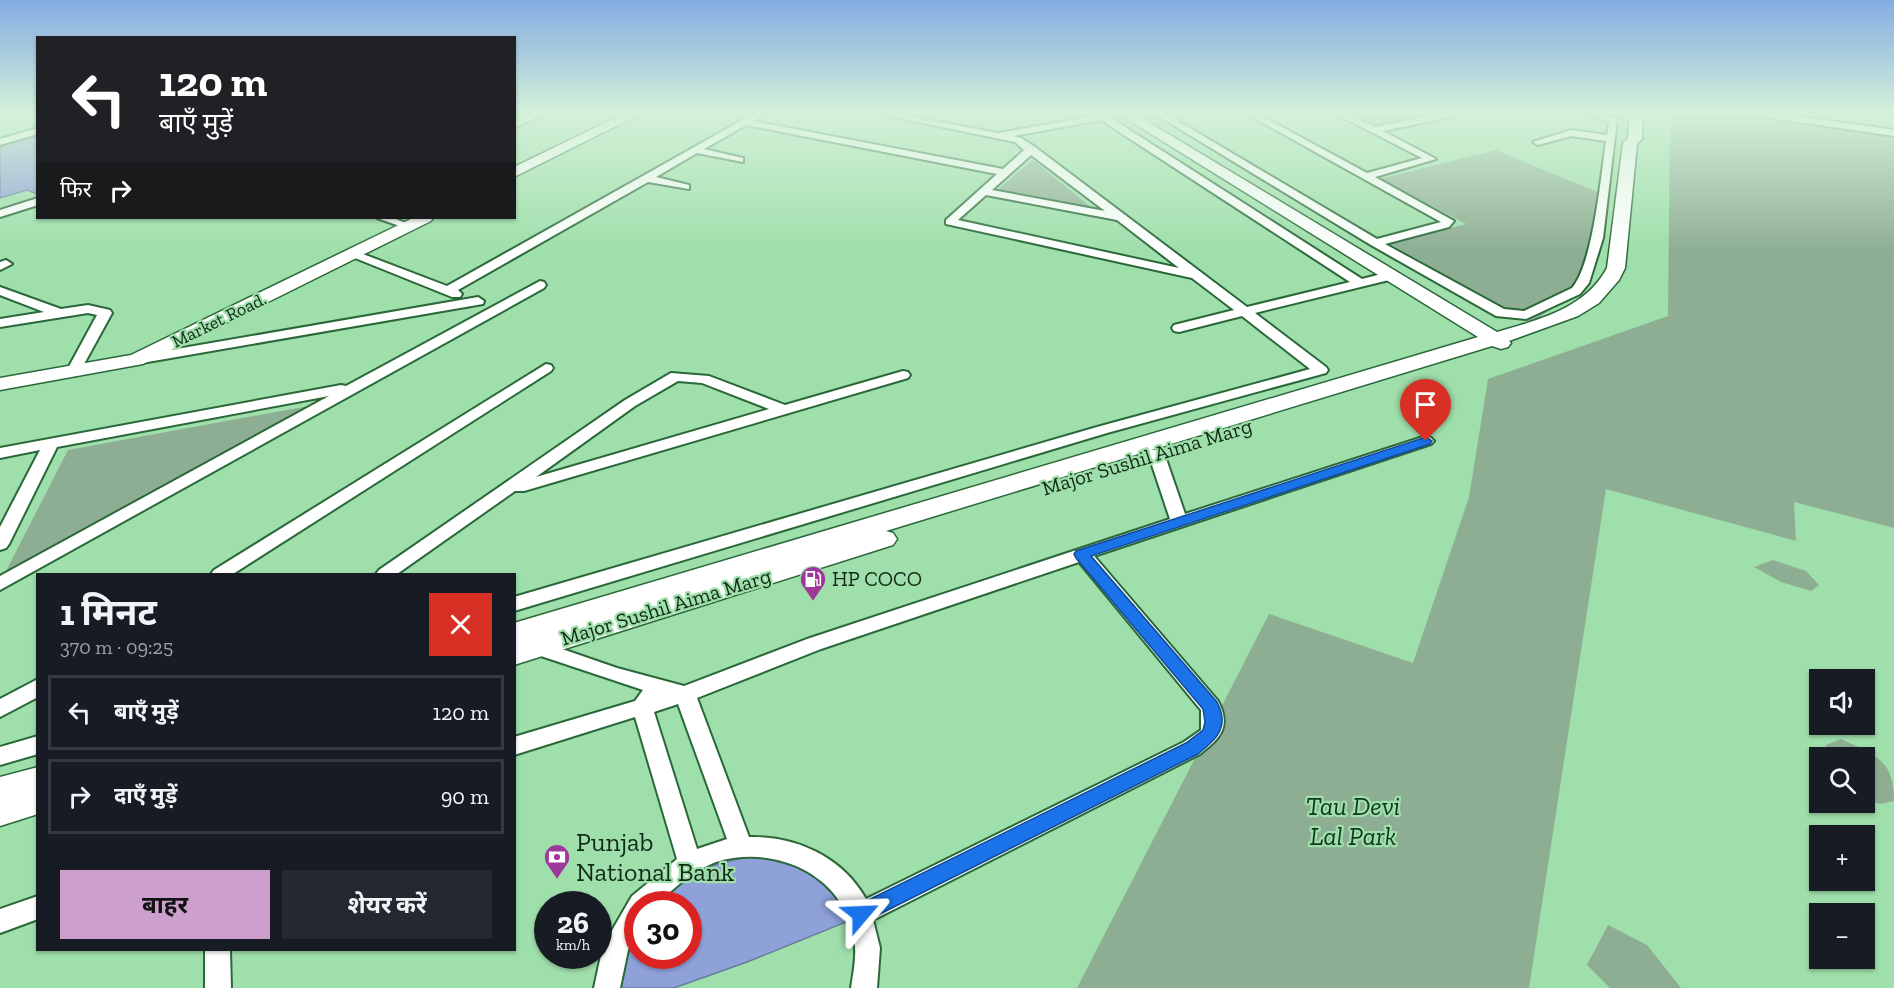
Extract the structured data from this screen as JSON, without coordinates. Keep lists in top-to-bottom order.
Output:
{
  "streets": {
    "street": ["Market Road.", "Major Sushil Aima Marg"]
  },
  "parks": ["Tau Devi Lal Park"],
  "places": {
    "fuel station": ["HP COCO"],
    "bank": ["Punjab National Bank"]
  },
  "page": {
    "turn": ["120 m", "बाएँ मुड़ें"],
    "then": "फिर",
    "heading": ["1 मिनट", "370 m · 09:25"],
    "map_buttons": ["+", "−"],
    "list": [
      {
        "name": "बाएँ मुड़ें",
        "value": "120 m"
      },
      {
        "name": "दाएँ मुड़ें",
        "value": "90 m"
      }
    ],
    "buttons": ["बाहर", "शेयर करें"],
    "speed": "26 km/h",
    "limit": "30"
  }
}
